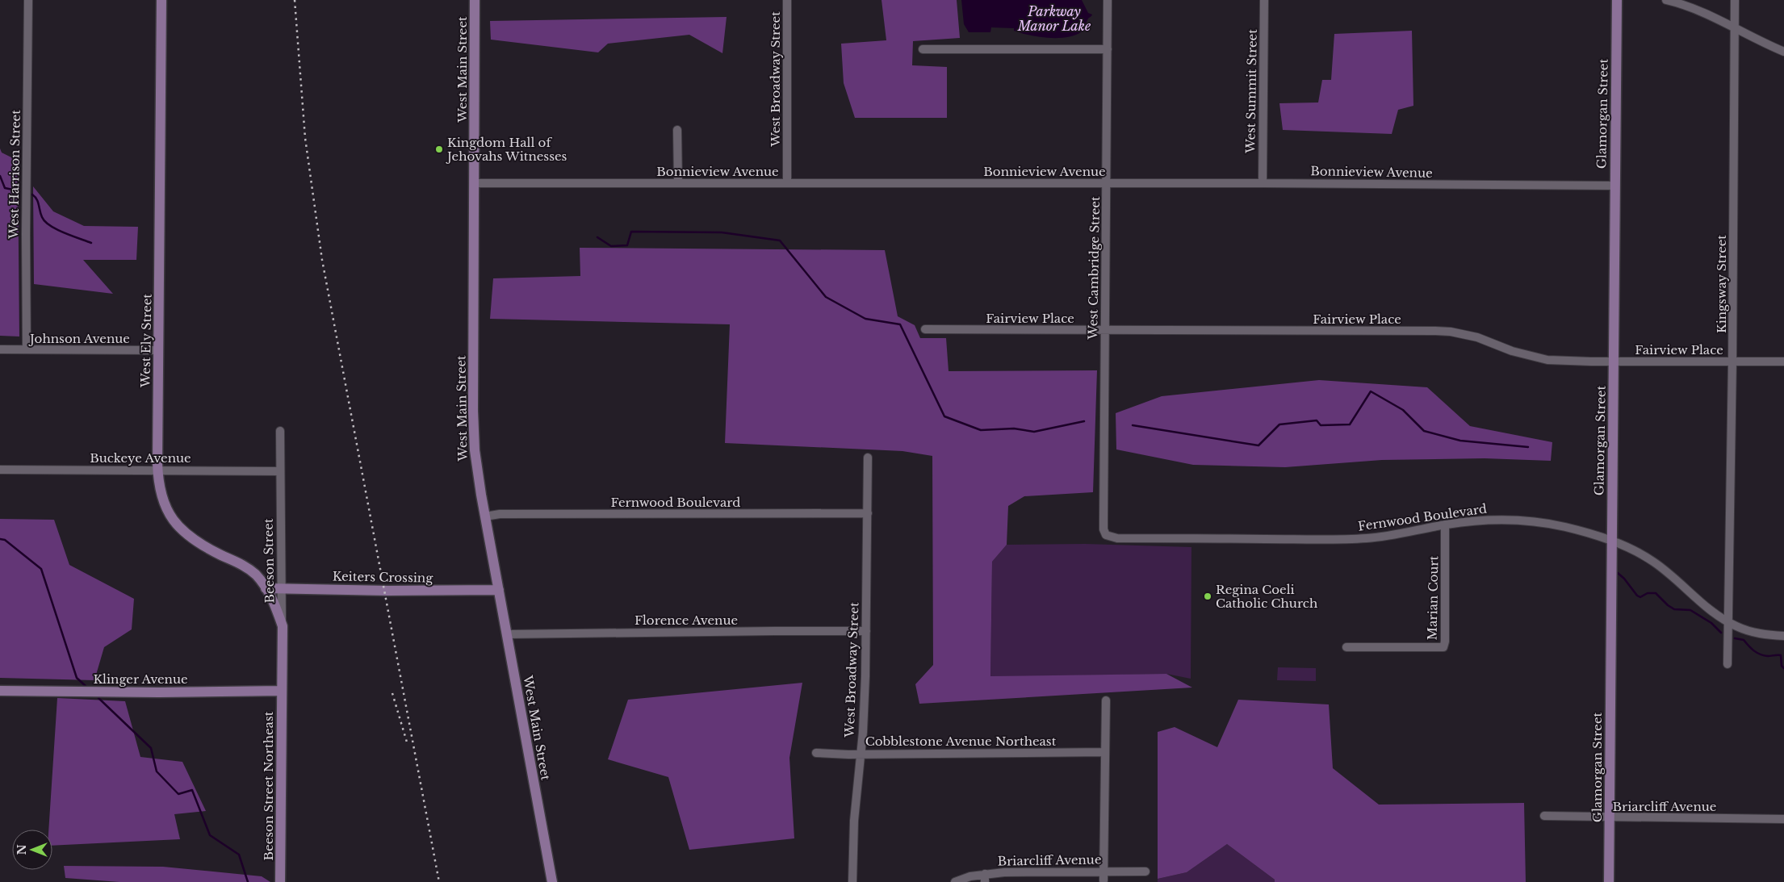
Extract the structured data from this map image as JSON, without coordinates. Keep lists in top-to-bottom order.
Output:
{
  "streets": {
    "street": [
      "West Main Street",
      "West Broadway Street",
      "West Summit Street",
      "Glamorgan Street",
      "Bonnieview Avenue",
      "West Harrison Street",
      "West Cambridge Street",
      "Kingsway Street",
      "Fairview Place",
      "Johnson Avenue",
      "West Ely Street",
      "Buckeye Avenue",
      "Fernwood Boulevard",
      "Beeson Street",
      "Keiters Crossing",
      "Marian Court",
      "Florence Avenue",
      "Klinger Avenue",
      "Cobblestone Avenue Northeast",
      "Beeson Street Northeast",
      "Briarcliff Avenue"
    ]
  },
  "crossings": [
    ["West Main Street", "Bonnieview Avenue"],
    ["West Main Street", "Fernwood Boulevard"],
    ["West Main Street", "Keiters Crossing"],
    ["West Main Street", "Florence Avenue"],
    ["West Broadway Street", "Bonnieview Avenue"],
    ["West Broadway Street", "Fernwood Boulevard"],
    ["West Broadway Street", "Florence Avenue"],
    ["West Broadway Street", "Cobblestone Avenue Northeast"],
    ["West Summit Street", "Bonnieview Avenue"],
    ["Glamorgan Street", "Bonnieview Avenue"],
    ["Glamorgan Street", "Fairview Place"],
    ["Glamorgan Street", "Fernwood Boulevard"],
    ["Glamorgan Street", "Briarcliff Avenue"],
    ["Bonnieview Avenue", "West Cambridge Street"],
    ["West Harrison Street", "Johnson Avenue"],
    ["West Cambridge Street", "Fairview Place"],
    ["West Cambridge Street", "Fernwood Boulevard"],
    ["Kingsway Street", "Fairview Place"],
    ["Kingsway Street", "Fernwood Boulevard"],
    ["Johnson Avenue", "West Ely Street"],
    ["West Ely Street", "Buckeye Avenue"],
    ["West Ely Street", "Beeson Street"],
    ["West Ely Street", "Keiters Crossing"],
    ["Buckeye Avenue", "Beeson Street"],
    ["Fernwood Boulevard", "Marian Court"],
    ["Beeson Street", "Keiters Crossing"],
    ["Beeson Street", "Klinger Avenue"],
    ["Beeson Street", "Beeson Street Northeast"],
    ["Klinger Avenue", "Beeson Street Northeast"]
  ],
  "water": ["Parkway Manor Lake"],
  "places": ["Kingdom Hall of Jehovahs Witnesses", "Regina Coeli Catholic Church"],
  "north": "left"
}
